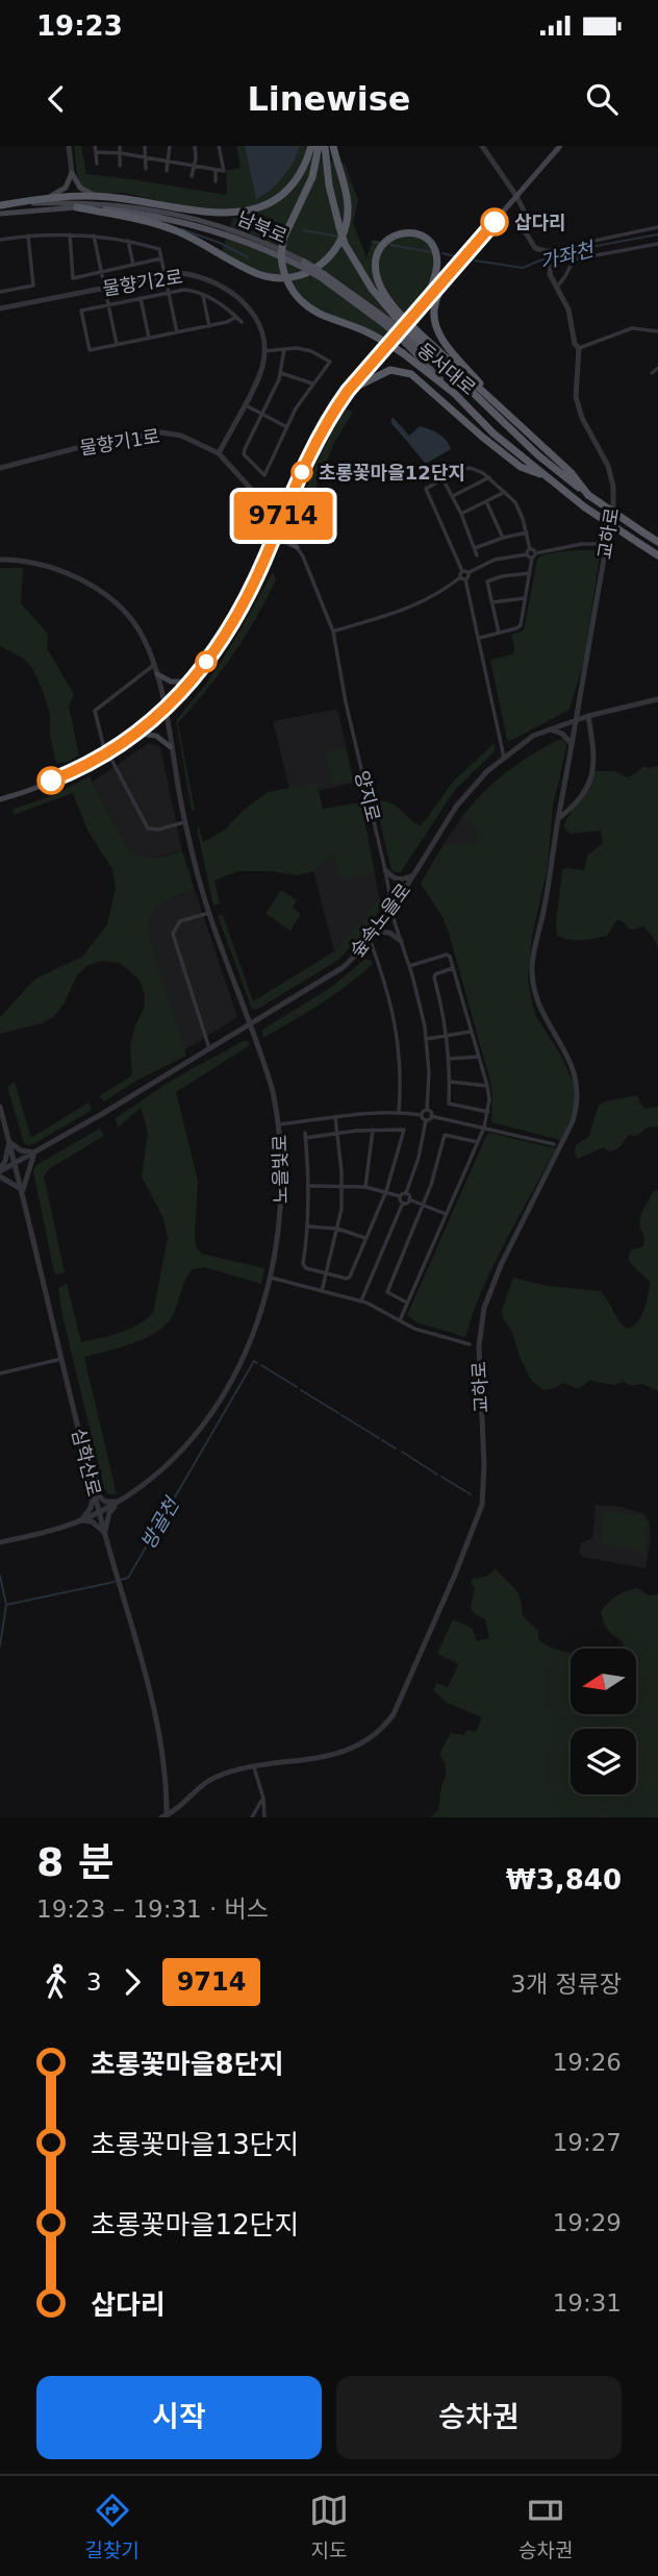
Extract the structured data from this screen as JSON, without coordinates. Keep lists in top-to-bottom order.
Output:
{
  "streets": {
    "highway": ["동서대로"],
    "main road": ["남북로"],
    "street": [
      "물향기2로",
      "물향기1로",
      "교하로",
      "양지로",
      "숲속노을로",
      "노을빛로",
      "심학산로"
    ]
  },
  "crossings": [
    ["남북로", "동서대로"],
    ["물향기1로", "양지로"],
    ["교하로", "숲속노을로"],
    ["교하로", "심학산로"],
    ["양지로", "숲속노을로"],
    ["숲속노을로", "노을빛로"],
    ["숲속노을로", "심학산로"],
    ["노을빛로", "심학산로"]
  ],
  "water": ["가좌천", "방골천"],
  "places": ["삽다리", "초롱꽃마을12단지"],
  "lines": ["bus line 9714"],
  "north": "left",
  "page": {
    "status": "19:23",
    "header": "Linewise",
    "on_map": "9714",
    "heading": ["8 분", "19:23 – 19:31 · 버스", "₩3,840"],
    "legs": ["3", "9714", "3개 정류장"],
    "list": [
      {
        "name": "초롱꽃마을8단지",
        "value": "19:26"
      },
      {
        "name": "초롱꽃마을13단지",
        "value": "19:27"
      },
      {
        "name": "초롱꽃마을12단지",
        "value": "19:29"
      },
      {
        "name": "삽다리",
        "value": "19:31"
      }
    ],
    "buttons": ["시작", "승차권"],
    "tabs": ["길찾기", "지도", "승차권"]
  }
}
